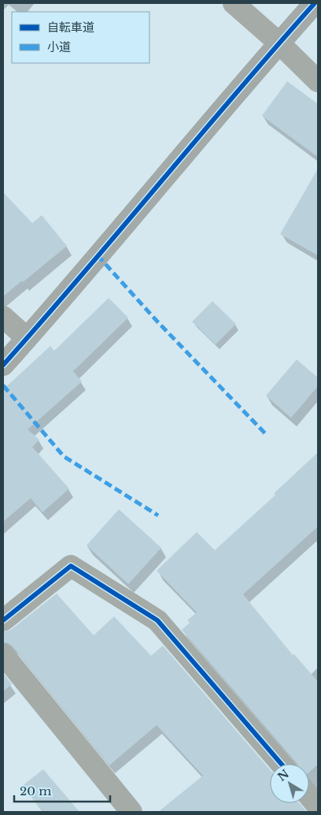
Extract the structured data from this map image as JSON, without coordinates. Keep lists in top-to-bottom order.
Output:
{
  "legend": ["自転車道", "小道"],
  "scale_bar": "20 m",
  "north": "top left"
}
